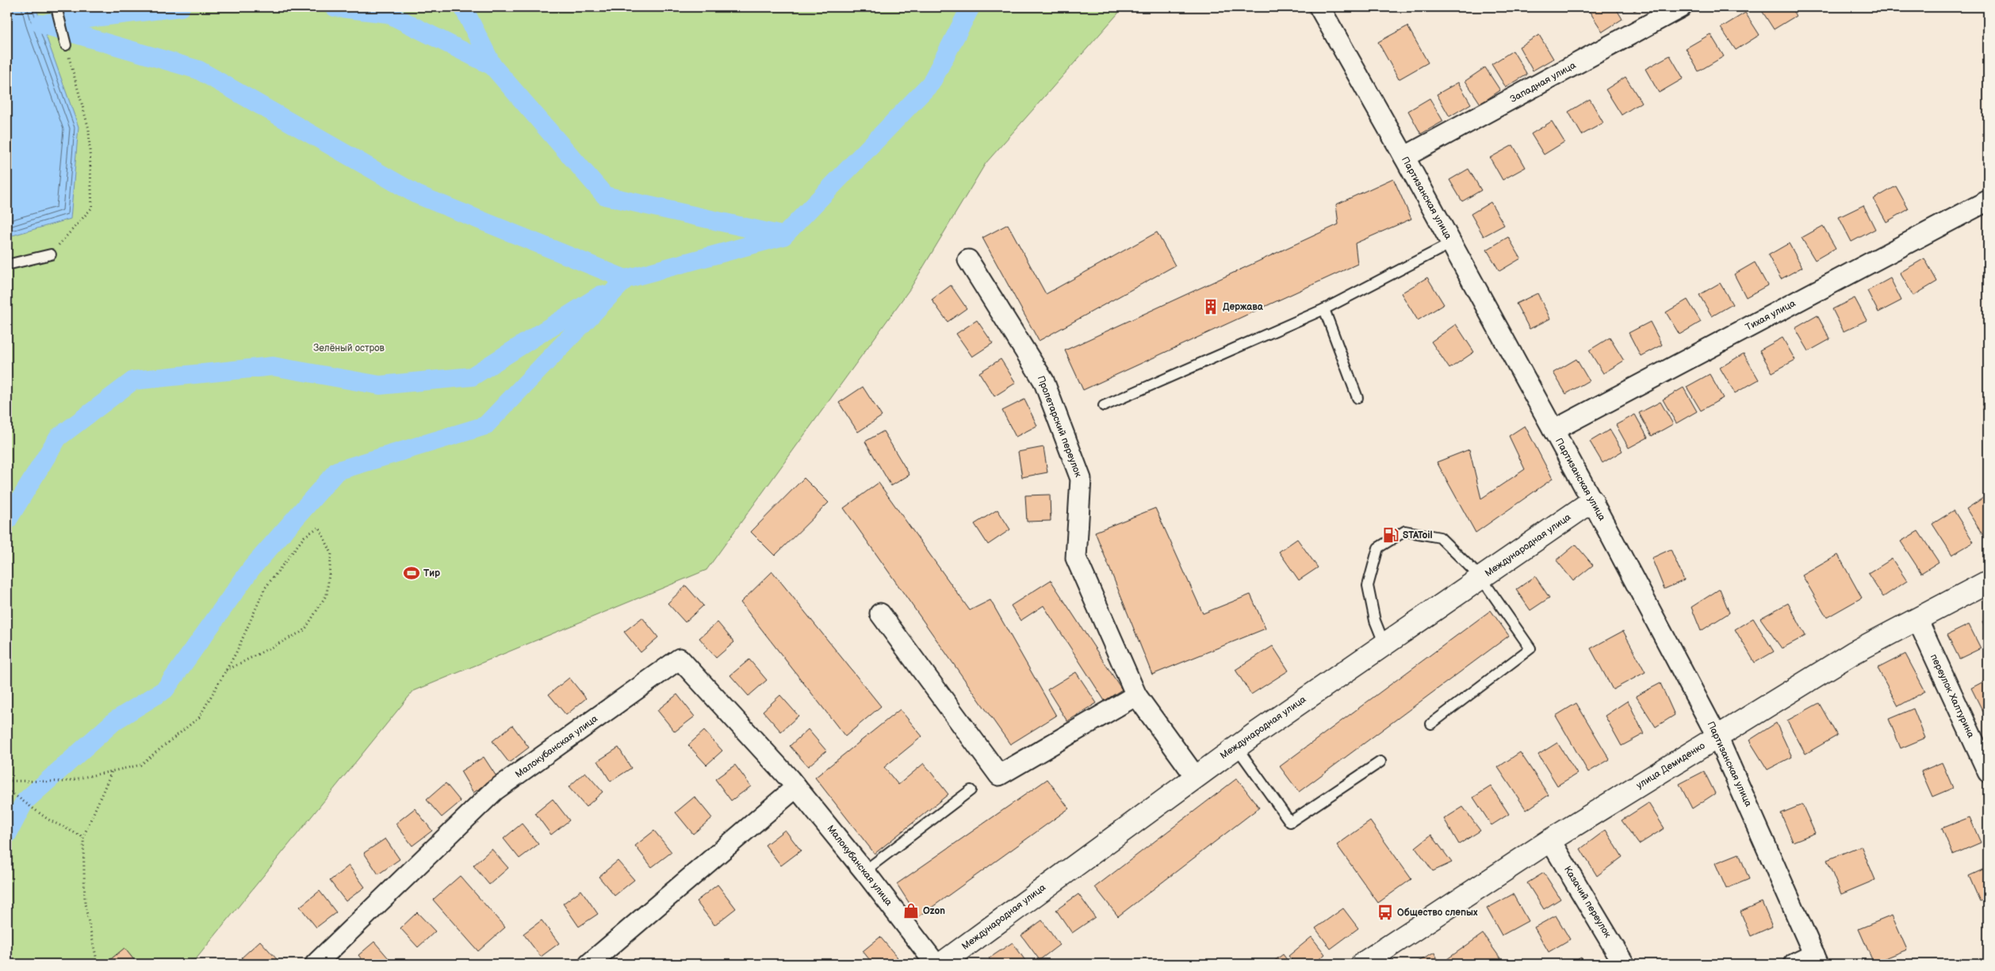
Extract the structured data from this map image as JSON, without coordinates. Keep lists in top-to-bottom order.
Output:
{
  "streets": {
    "street": [
      "Западная улица",
      "Партизанская улица",
      "Тихая улица",
      "Пролетарский переулок",
      "Международная улица",
      "переулок Халтурина",
      "Малокубанская улица",
      "улица Демиденко",
      "Казачий переулок"
    ]
  },
  "crossings": [
    ["Западная улица", "Партизанская улица"],
    ["Партизанская улица", "Тихая улица"],
    ["Партизанская улица", "Международная улица"],
    ["Партизанская улица", "улица Демиденко"],
    ["Пролетарский переулок", "Международная улица"],
    ["переулок Халтурина", "улица Демиденко"],
    ["улица Демиденко", "Казачий переулок"]
  ],
  "parks": ["Зелёный остров"],
  "places": {
    "building": ["Держава"],
    "fuel station": ["STAToil"],
    "sports": ["Тир"],
    "shop": ["Ozon"],
    "bus stop": ["Общество слепых"]
  }
}
